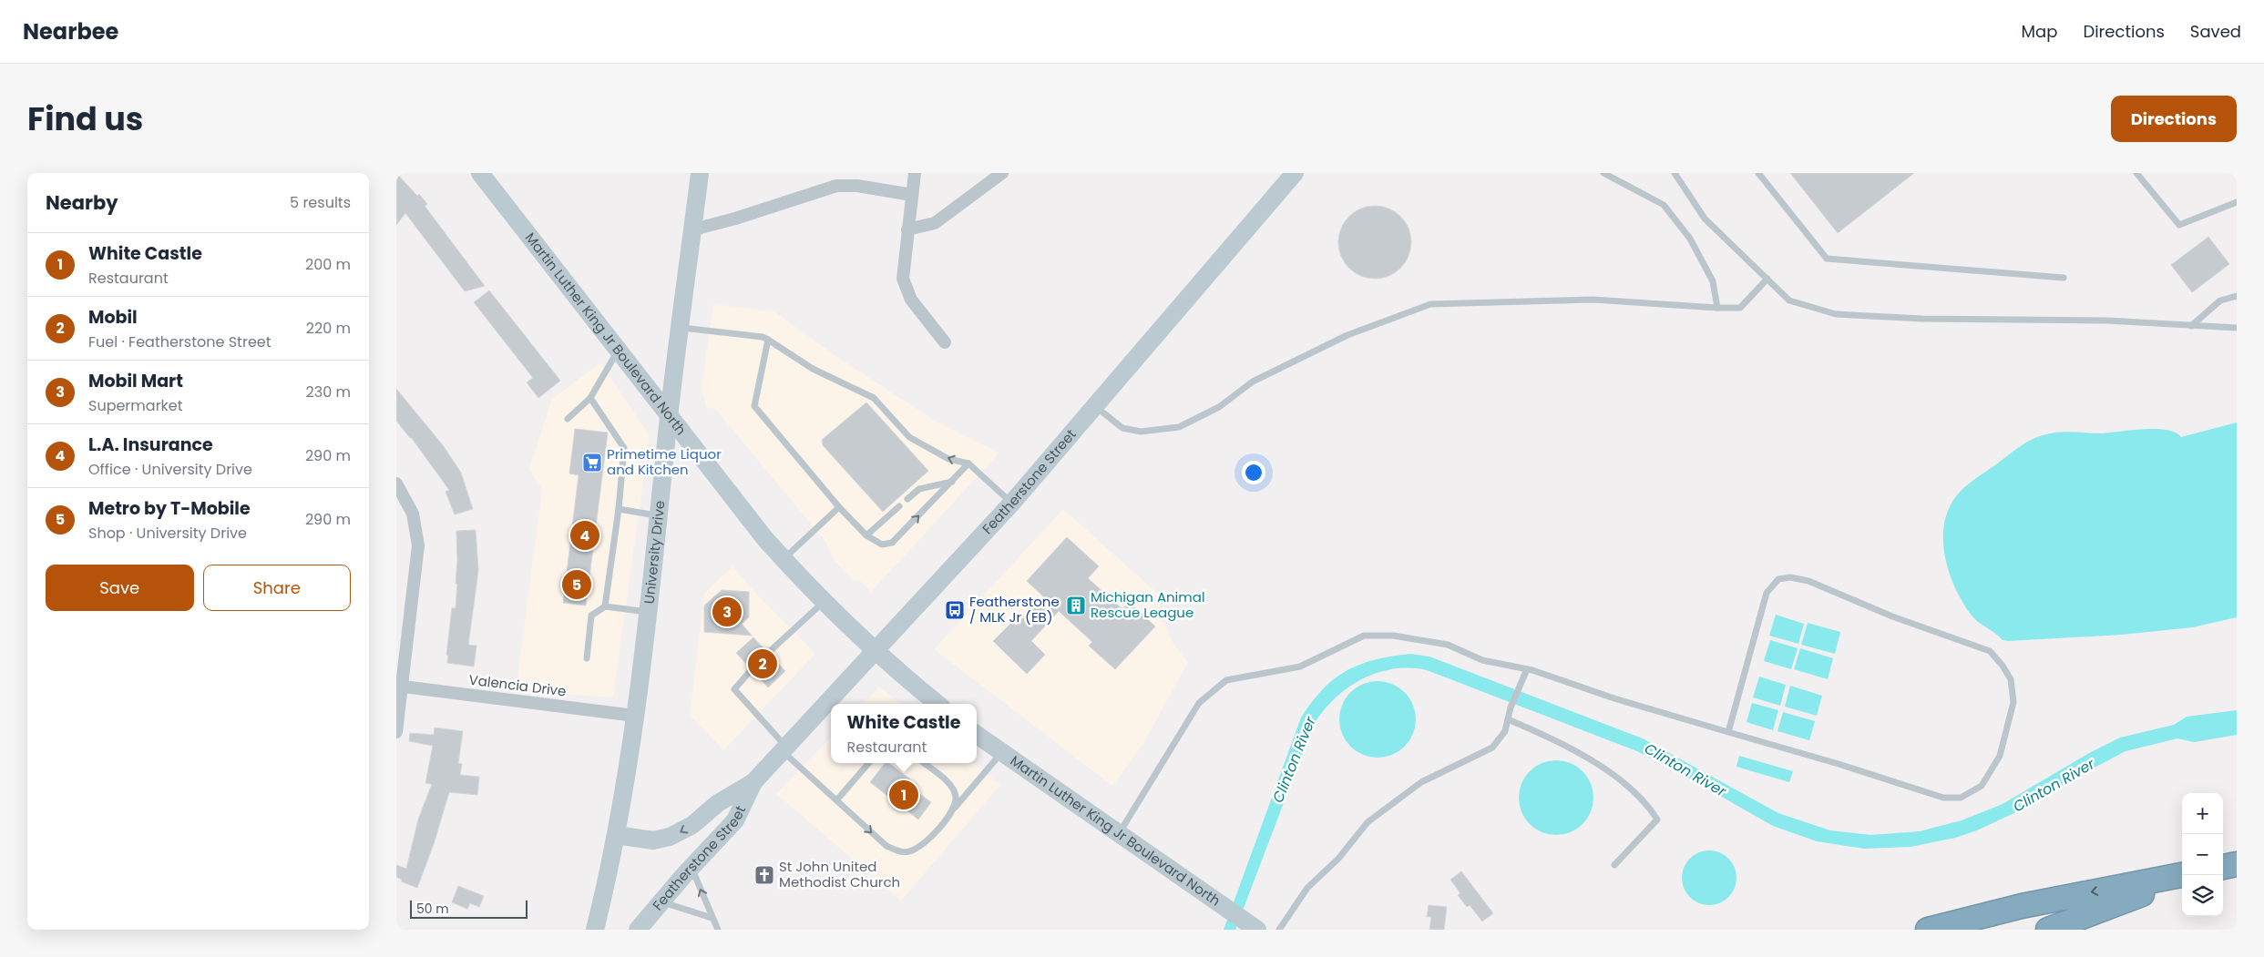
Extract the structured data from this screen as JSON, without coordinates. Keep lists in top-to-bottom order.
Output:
{
  "streets": {
    "main road": ["Martin Luther King Jr Boulevard North", "Featherstone Street", "University Drive"],
    "street": ["Valencia Drive"]
  },
  "crossings": [
    ["Martin Luther King Jr Boulevard North", "Featherstone Street"],
    ["Martin Luther King Jr Boulevard North", "University Drive"],
    ["Featherstone Street", "University Drive"],
    ["University Drive", "Valencia Drive"]
  ],
  "water": ["Clinton River"],
  "places": {
    "supermarket": ["Primetime Liquor and Kitchen"],
    "building": ["Michigan Animal Rescue League"],
    "bus stop": ["Featherstone / MLK Jr (EB)"],
    "church": ["St John United Methodist Church"]
  },
  "scale_bar": "50 m",
  "page": {
    "header": "Nearbee",
    "nav": ["Map", "Directions", "Saved"],
    "title": "Find us",
    "buttons": [
      "Directions",
      ["Save", "Share"]
    ],
    "heading": ["Nearby", "5 results"],
    "list": [
      {
        "mark": "1",
        "name": "White Castle",
        "note": "Restaurant",
        "value": "200 m"
      },
      {
        "mark": "2",
        "name": "Mobil",
        "note": "Fuel · Featherstone Street",
        "value": "220 m"
      },
      {
        "mark": "3",
        "name": "Mobil Mart",
        "note": "Supermarket",
        "value": "230 m"
      },
      {
        "mark": "4",
        "name": "L.A. Insurance",
        "note": "Office · University Drive",
        "value": "290 m"
      },
      {
        "mark": "5",
        "name": "Metro by T-Mobile",
        "note": "Shop · University Drive",
        "value": "290 m"
      }
    ],
    "pins": [
      "4",
      "5",
      "3",
      "2",
      "1"
    ],
    "popup": ["White Castle", "Restaurant"],
    "map_buttons": ["+", "−"],
    "scale": "50 m"
  }
}
